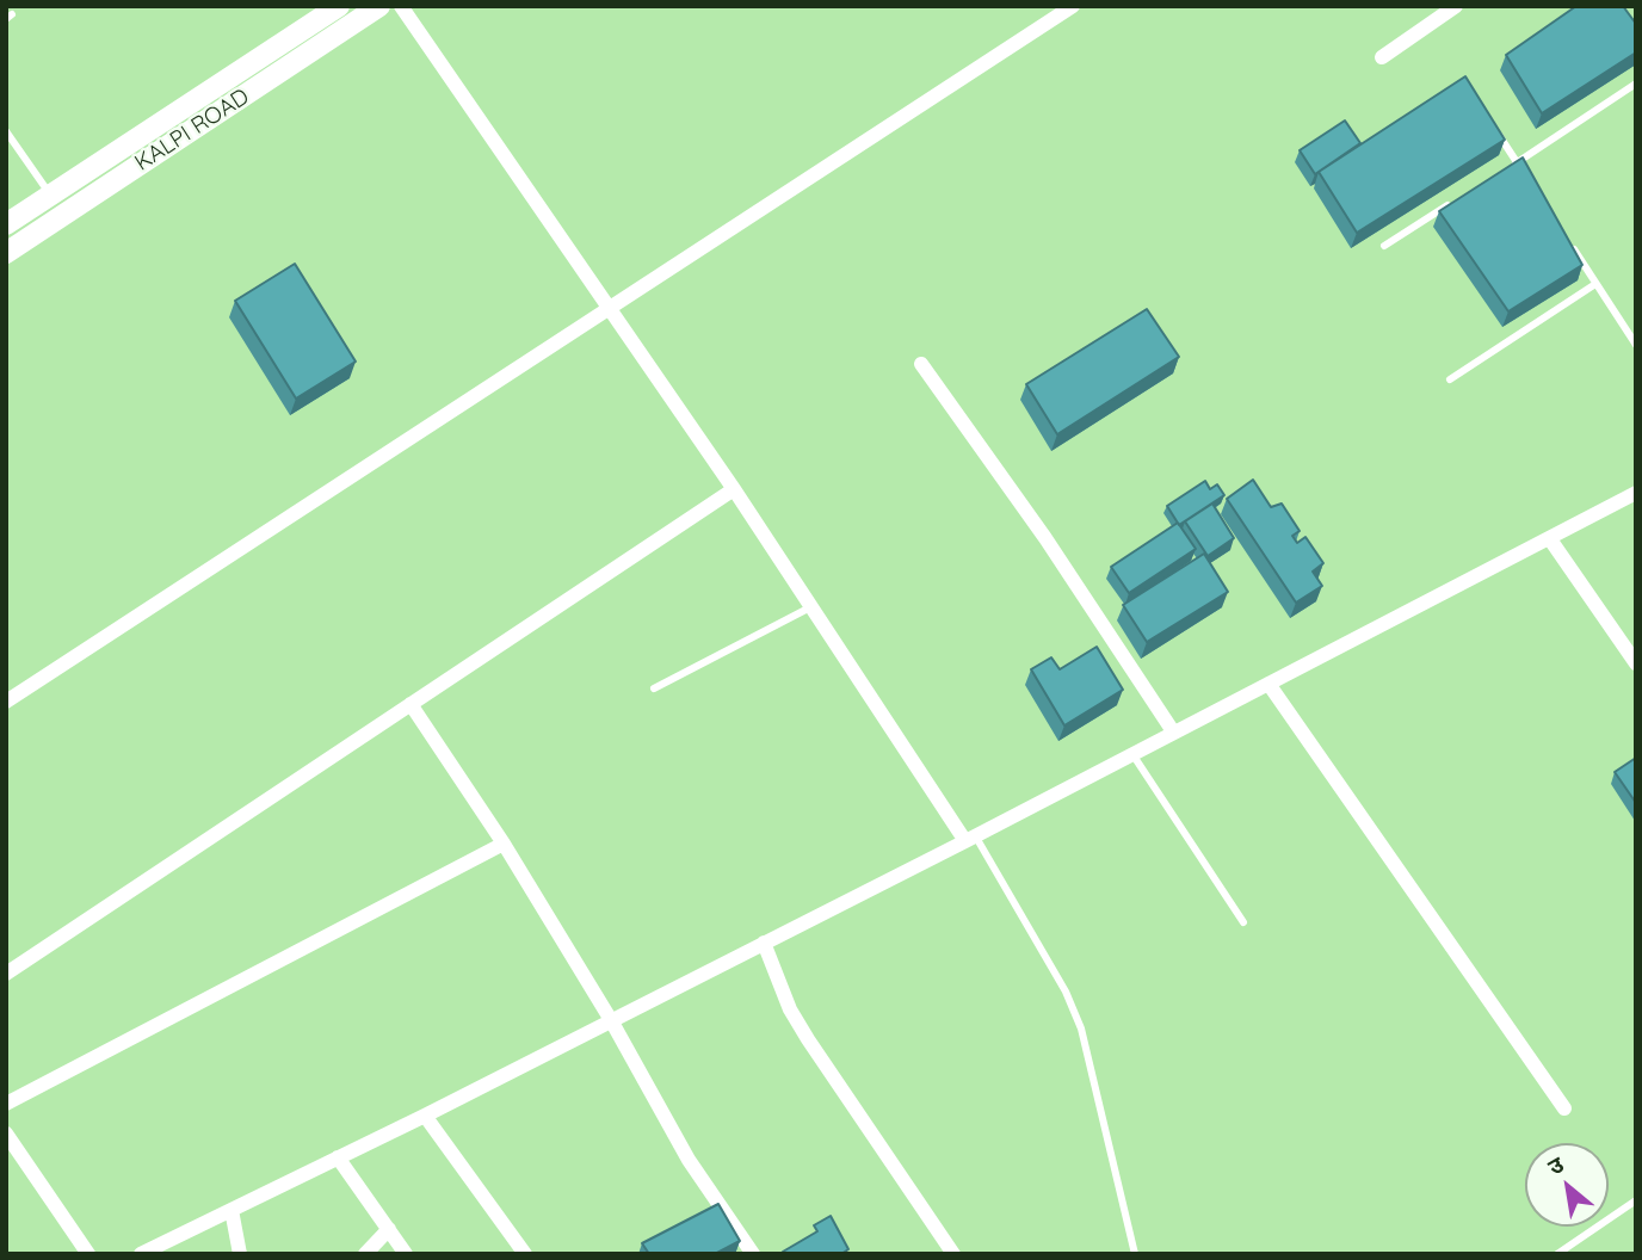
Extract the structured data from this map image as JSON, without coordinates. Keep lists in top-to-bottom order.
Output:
{
  "streets": {
    "main road": ["KALPI ROAD"]
  },
  "north": "top left"
}
